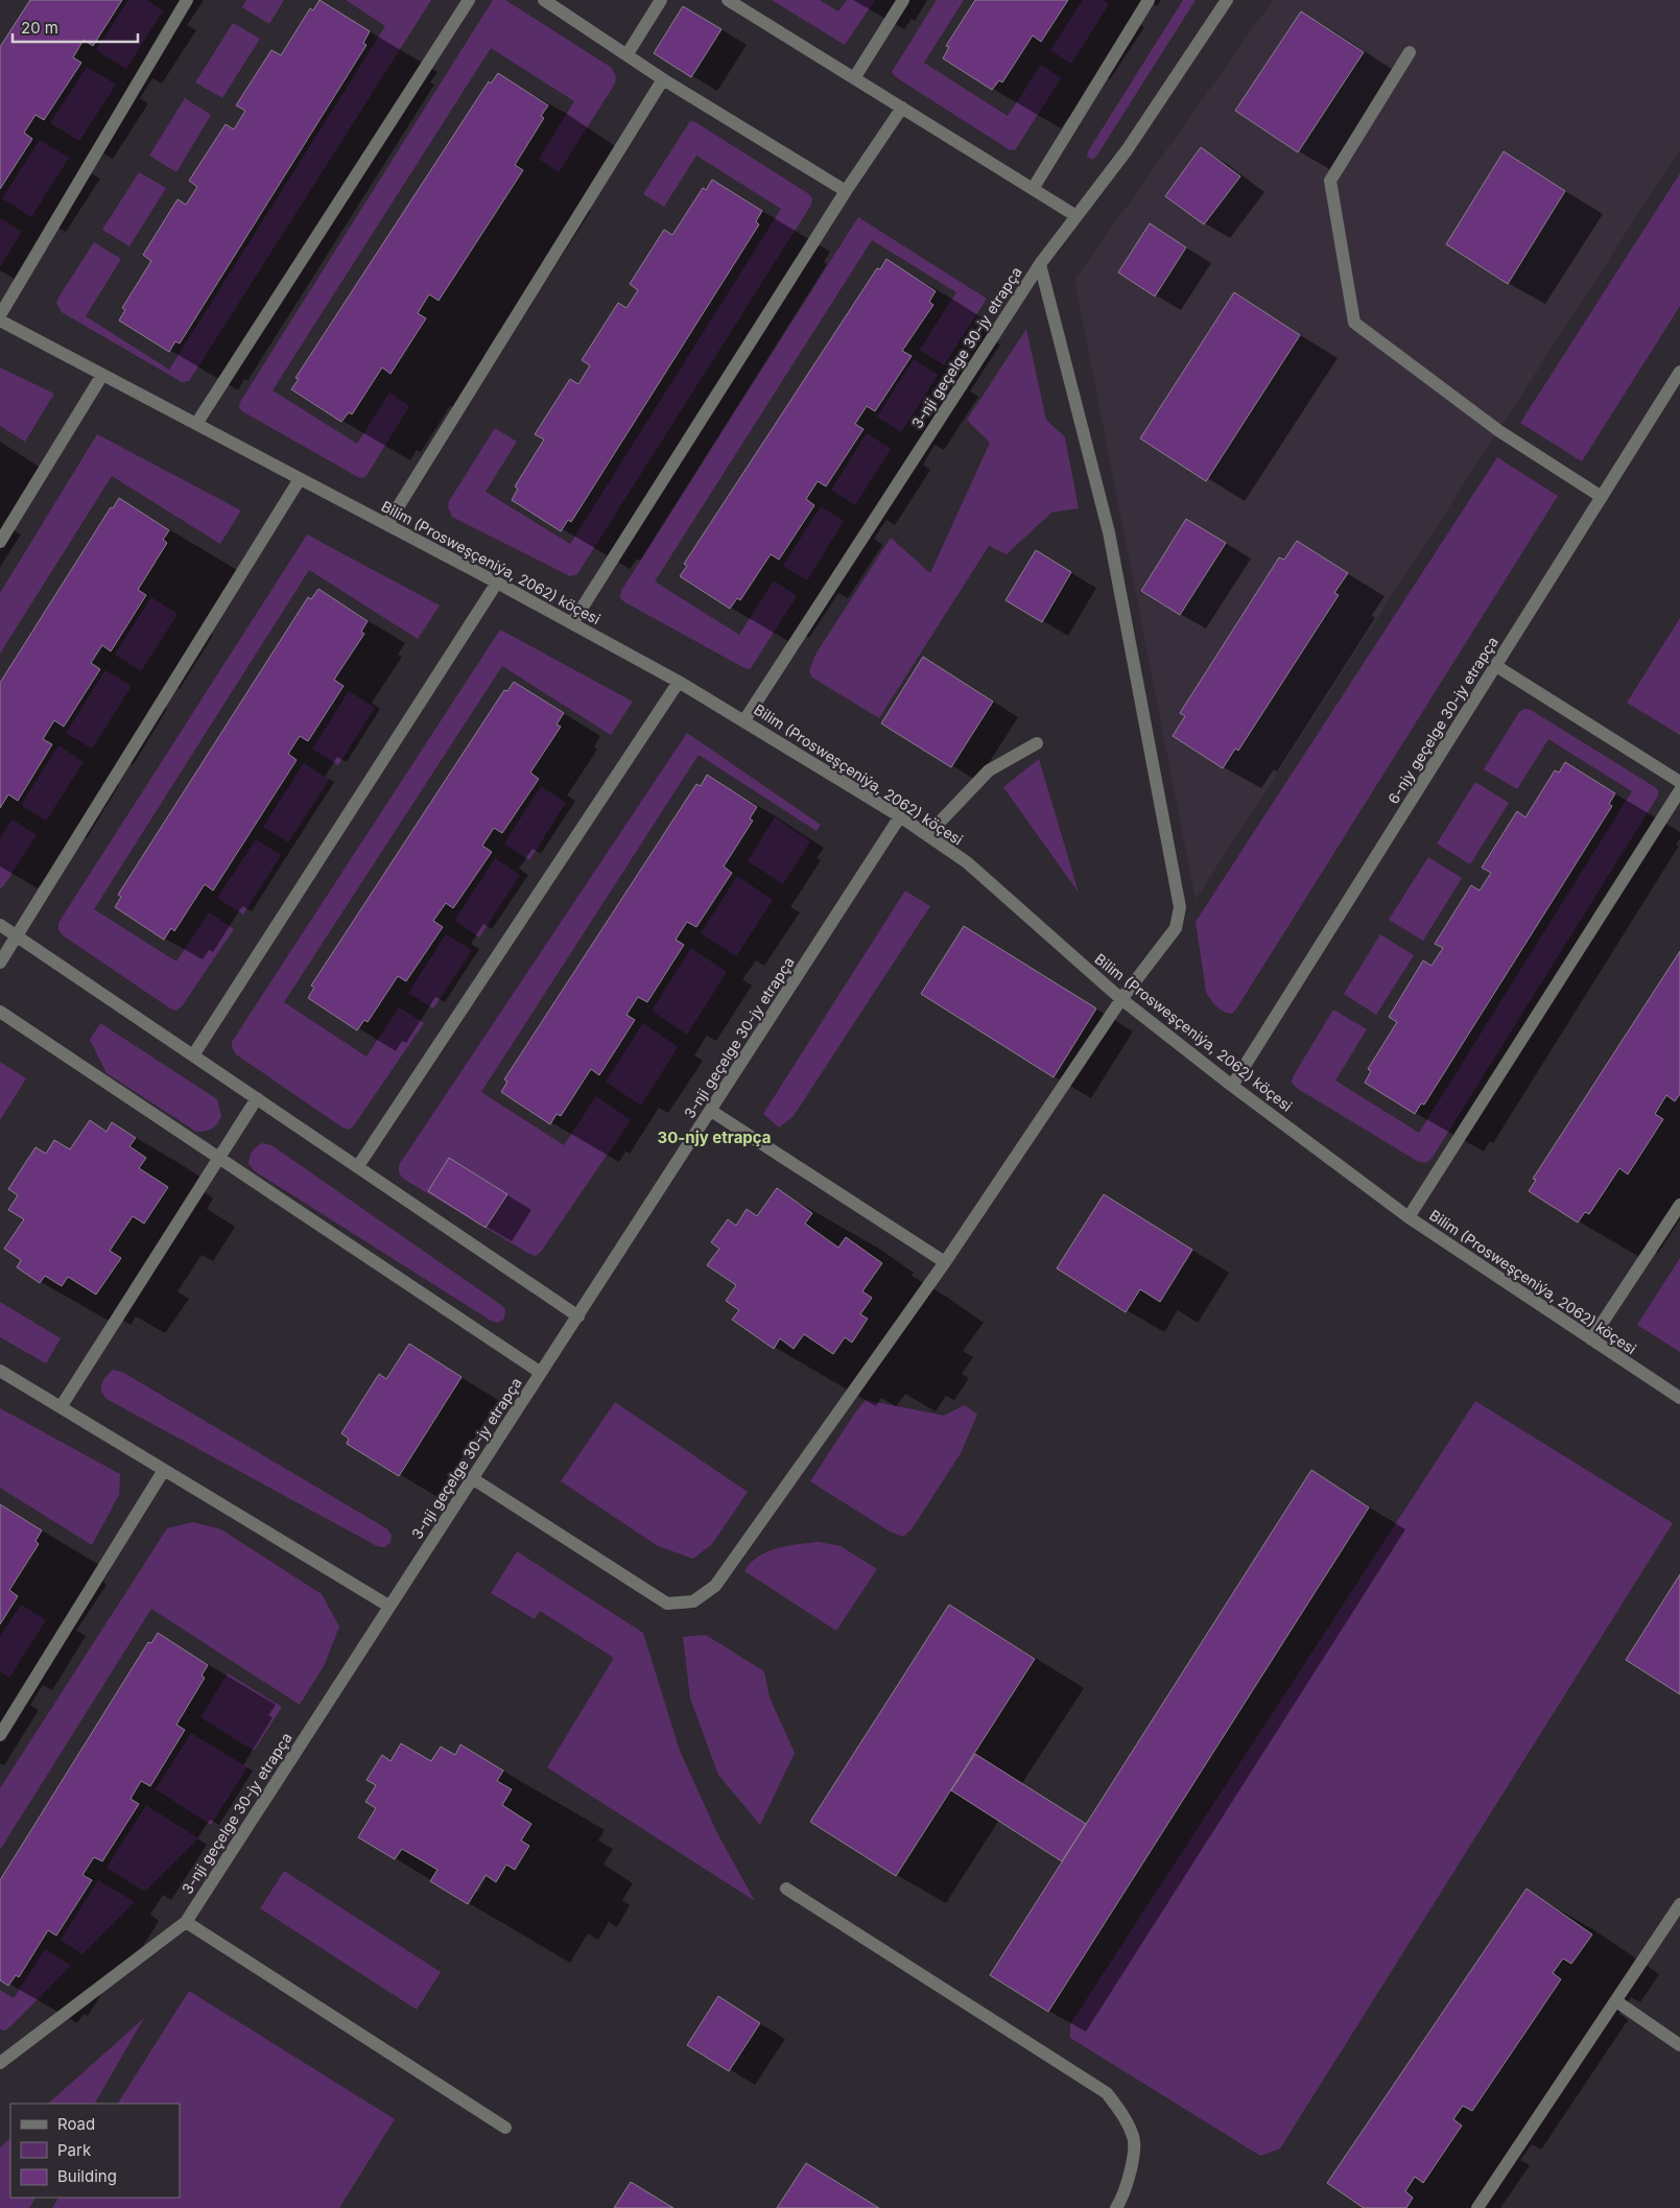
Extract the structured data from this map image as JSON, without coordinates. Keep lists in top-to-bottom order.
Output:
{
  "streets": {
    "street": ["3-nji geçelge 30-jy etrapça", "Bilim (Prosweşçeniýa, 2062) köçesi", "6-njy geçelge 30-jy etrapça"]
  },
  "crossings": [
    ["3-nji geçelge 30-jy etrapça", "Bilim (Prosweşçeniýa, 2062) köçesi"],
    ["Bilim (Prosweşçeniýa, 2062) köçesi", "6-njy geçelge 30-jy etrapça"]
  ],
  "districts": ["30-njy etrapça"],
  "legend": ["Road", "Park", "Building"],
  "scale_bar": "20 m"
}
